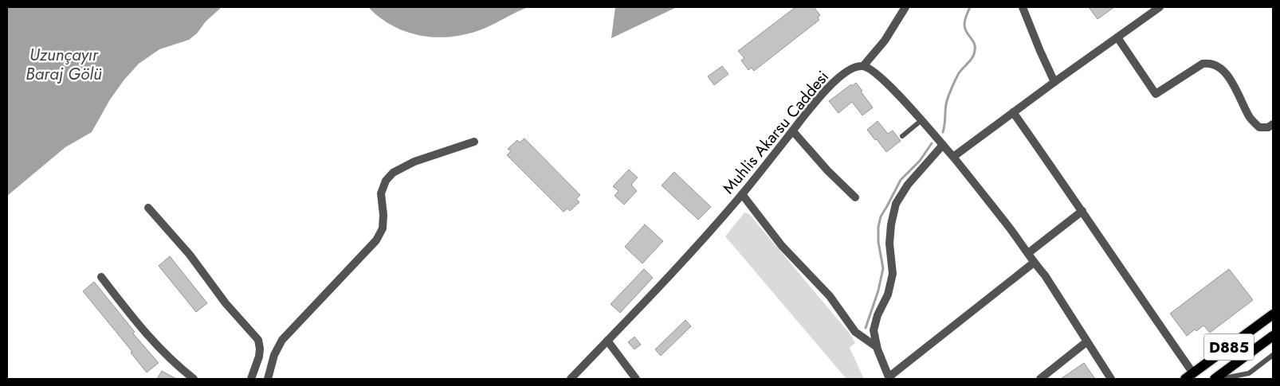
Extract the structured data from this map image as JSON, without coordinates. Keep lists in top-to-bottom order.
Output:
{
  "streets": {
    "main road": ["D885"],
    "street": ["Muhlis Akarsu Caddesi"]
  },
  "water": ["Uzunçayır Baraj Gölü"]
}
